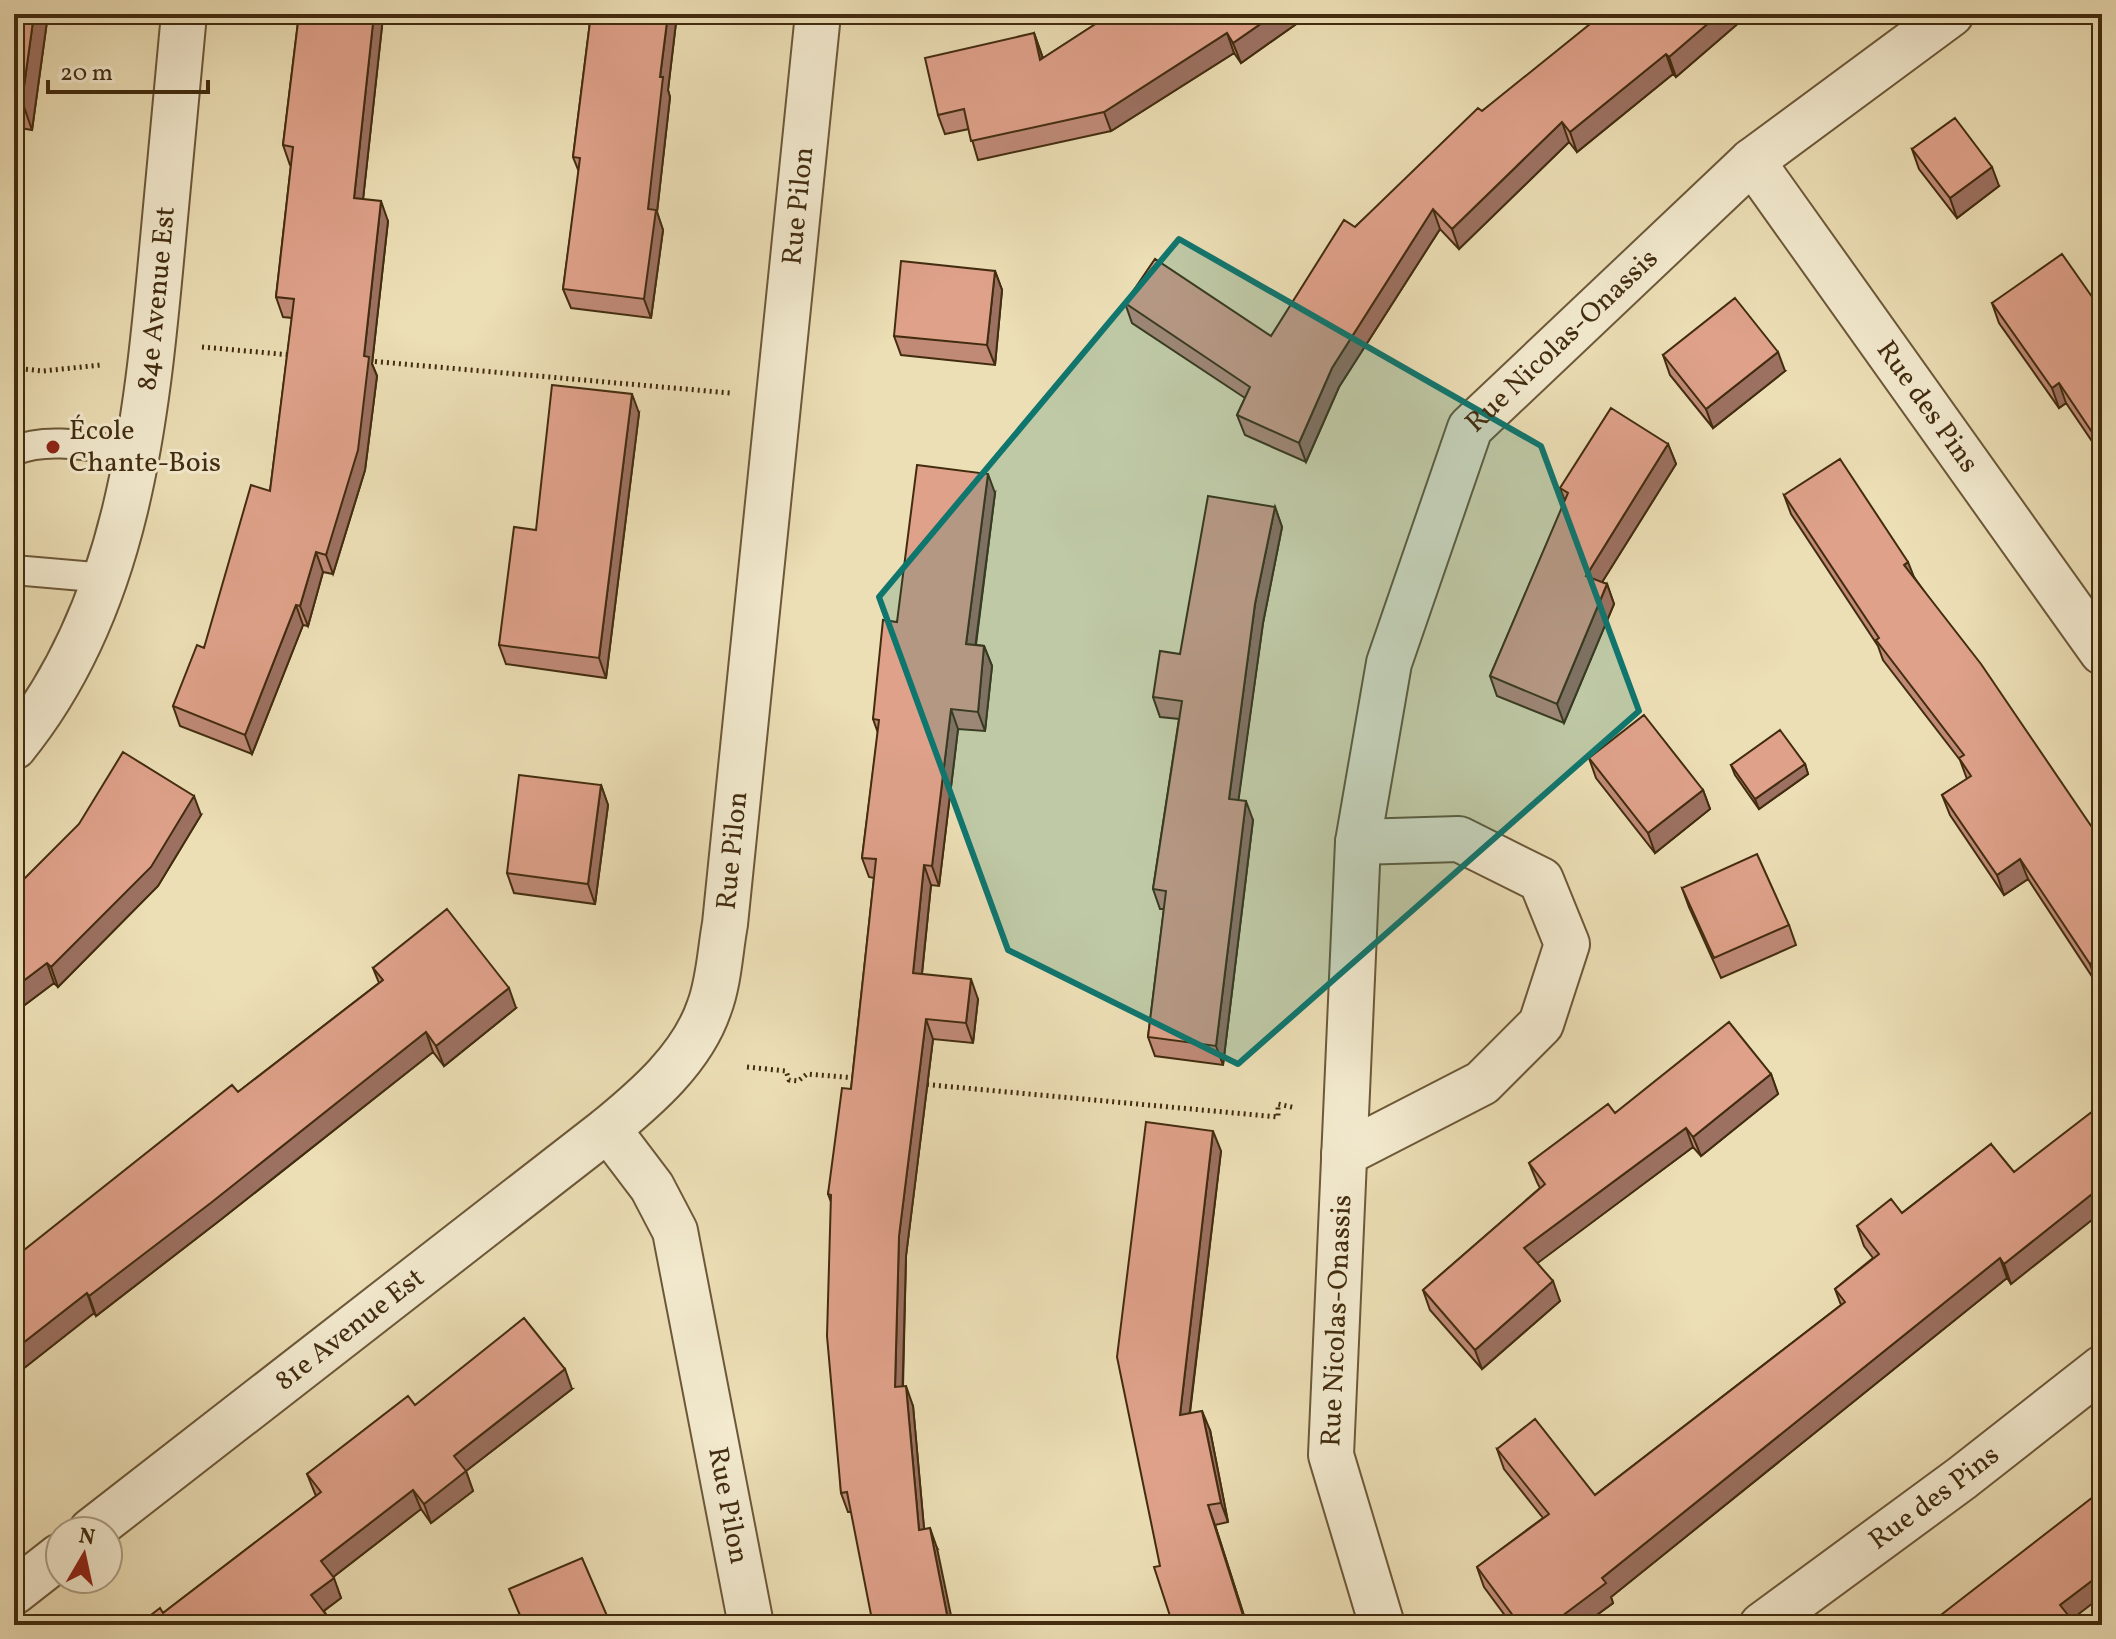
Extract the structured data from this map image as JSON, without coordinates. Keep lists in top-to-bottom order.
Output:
{
  "streets": {
    "street": [
      "Rue Pilon",
      "84e Avenue Est",
      "Rue Nicolas-Onassis",
      "Rue des Pins",
      "81e Avenue Est"
    ]
  },
  "crossings": [
    ["Rue Pilon", "81e Avenue Est"],
    ["Rue Nicolas-Onassis", "Rue des Pins"]
  ],
  "places": ["École Chante-Bois"],
  "scale_bar": "20 m",
  "north": "top"
}
